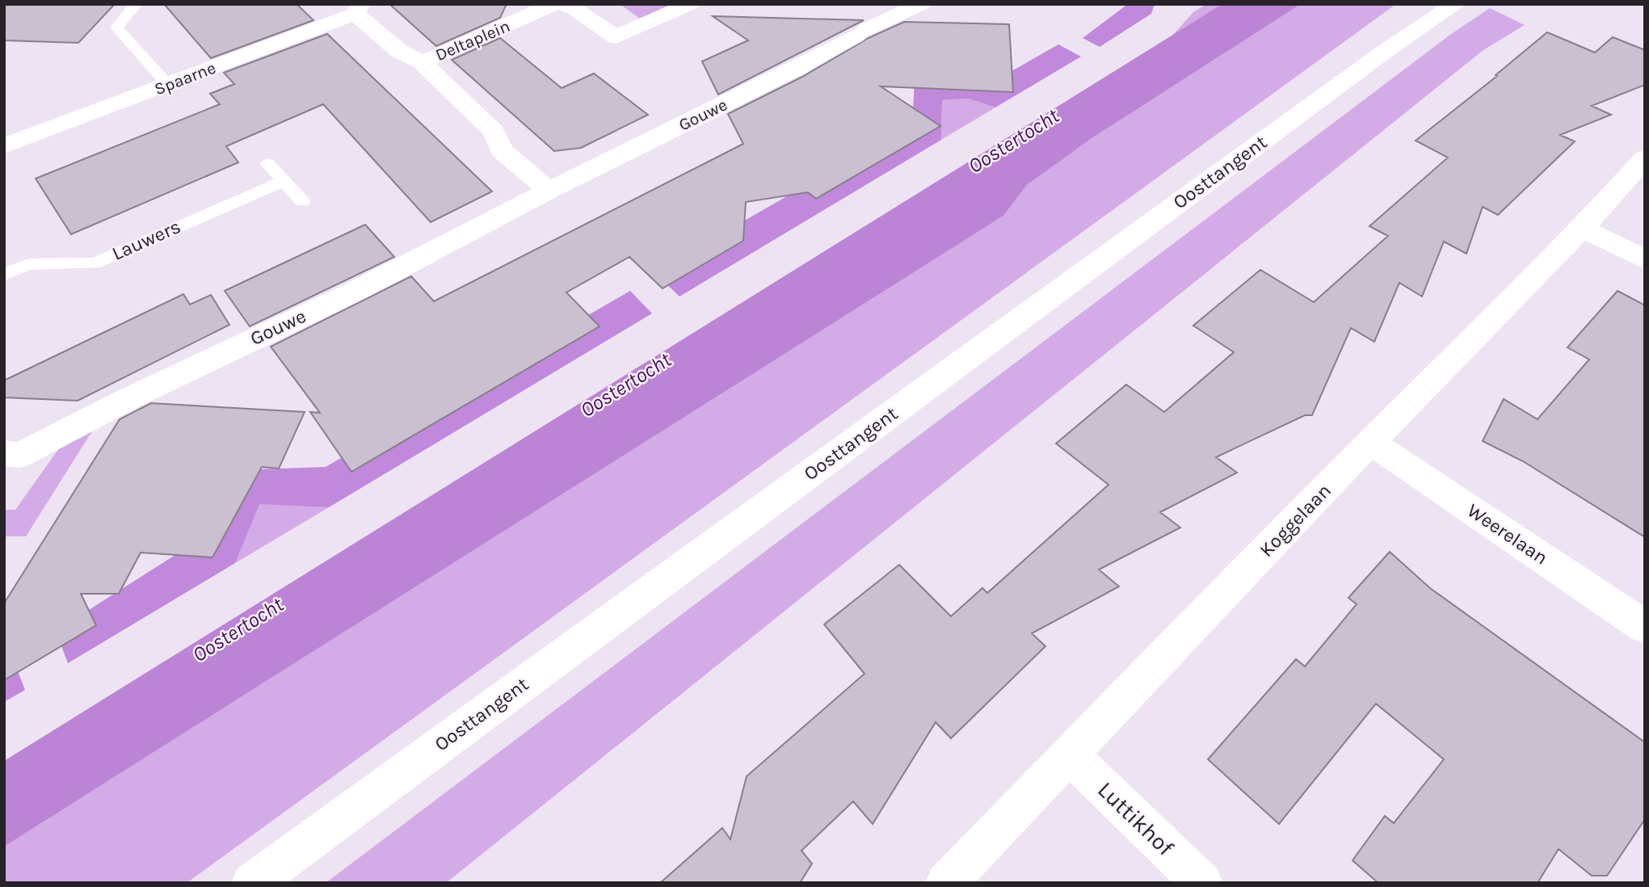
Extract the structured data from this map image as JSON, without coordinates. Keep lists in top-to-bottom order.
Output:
{
  "streets": {
    "street": [
      "Deltaplein",
      "Spaarne",
      "Gouwe",
      "Oosttangent",
      "Koggelaan",
      "Weerelaan",
      "Luttikhof"
    ],
    "lane": ["Lauwers"]
  },
  "crossings": [
    ["Koggelaan", "Weerelaan"],
    ["Koggelaan", "Luttikhof"]
  ],
  "water": ["Oostertocht"]
}
